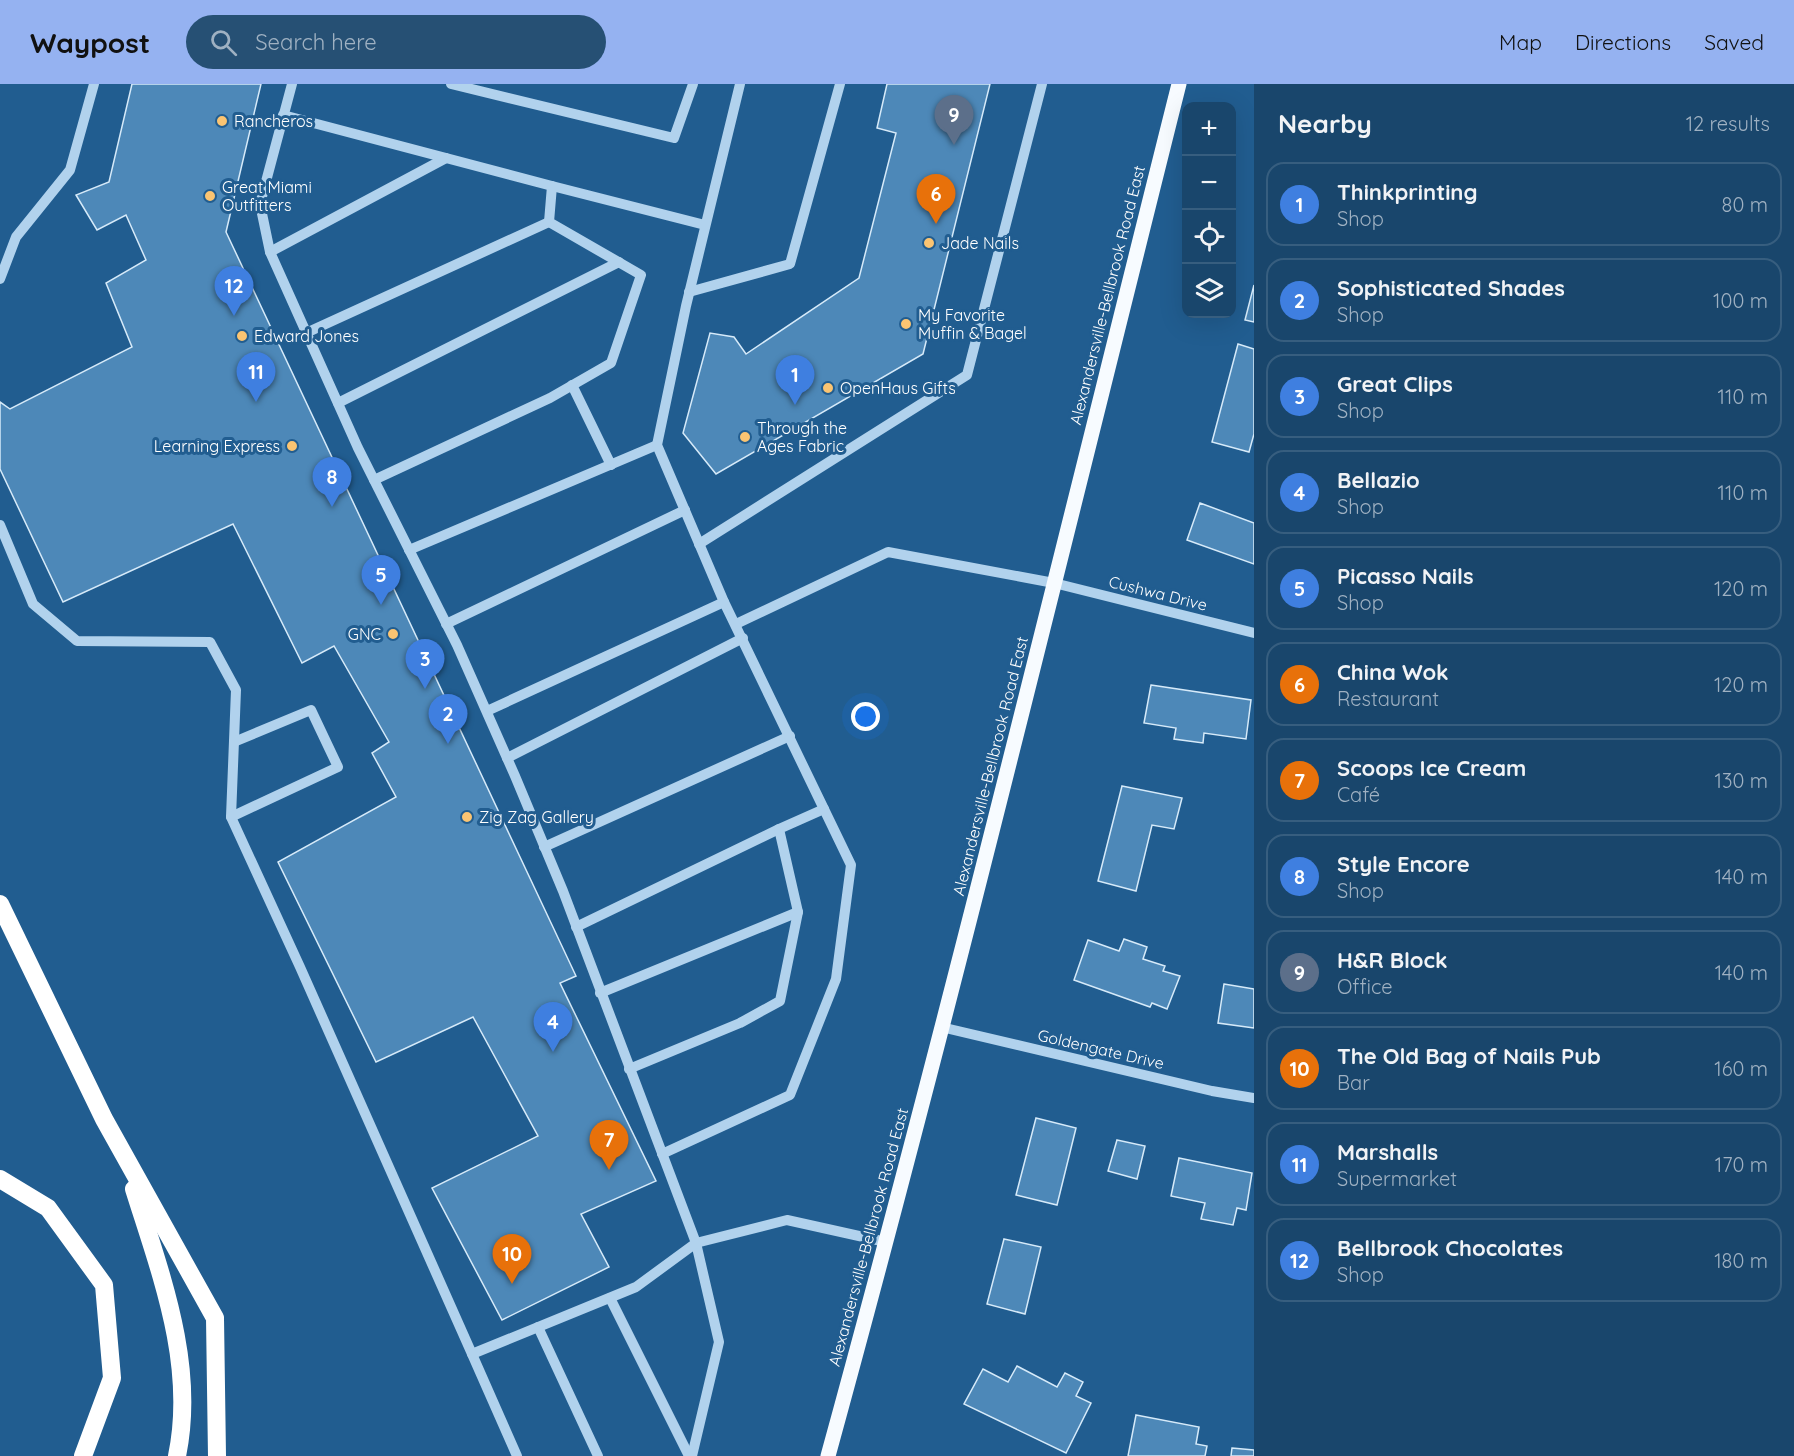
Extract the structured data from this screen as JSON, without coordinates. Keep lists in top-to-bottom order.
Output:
{
  "streets": {
    "main road": ["Alexandersville-Bellbrook Road East"],
    "street": ["Cushwa Drive", "Goldengate Drive"]
  },
  "crossings": [
    ["Alexandersville-Bellbrook Road East", "Cushwa Drive"],
    ["Alexandersville-Bellbrook Road East", "Goldengate Drive"]
  ],
  "places": [
    "Rancheros",
    "Great Miami Outfitters",
    "Jade Nails",
    "My Favorite Muffin & Bagel",
    "Edward Jones",
    "OpenHaus Gifts",
    "Through the Ages Fabric",
    "Learning Express",
    "GNC",
    "Zig Zag Gallery"
  ],
  "page": {
    "header": "Waypost",
    "search": "Search here",
    "nav": ["Map", "Directions", "Saved"],
    "heading": ["Nearby", "12 results"],
    "pins": [
      "9",
      "6",
      "12",
      "11",
      "1",
      "8",
      "5",
      "3",
      "2",
      "4",
      "7",
      "10"
    ],
    "map_buttons": ["+", "−"],
    "list": [
      {
        "mark": "1",
        "name": "Thinkprinting",
        "note": "Shop",
        "value": "80 m"
      },
      {
        "mark": "2",
        "name": "Sophisticated Shades",
        "note": "Shop",
        "value": "100 m"
      },
      {
        "mark": "3",
        "name": "Great Clips",
        "note": "Shop",
        "value": "110 m"
      },
      {
        "mark": "4",
        "name": "Bellazio",
        "note": "Shop",
        "value": "110 m"
      },
      {
        "mark": "5",
        "name": "Picasso Nails",
        "note": "Shop",
        "value": "120 m"
      },
      {
        "mark": "6",
        "name": "China Wok",
        "note": "Restaurant",
        "value": "120 m"
      },
      {
        "mark": "7",
        "name": "Scoops Ice Cream",
        "note": "Café",
        "value": "130 m"
      },
      {
        "mark": "8",
        "name": "Style Encore",
        "note": "Shop",
        "value": "140 m"
      },
      {
        "mark": "9",
        "name": "H&R Block",
        "note": "Office",
        "value": "140 m"
      },
      {
        "mark": "10",
        "name": "The Old Bag of Nails Pub",
        "note": "Bar",
        "value": "160 m"
      },
      {
        "mark": "11",
        "name": "Marshalls",
        "note": "Supermarket",
        "value": "170 m"
      },
      {
        "mark": "12",
        "name": "Bellbrook Chocolates",
        "note": "Shop",
        "value": "180 m"
      }
    ]
  }
}
